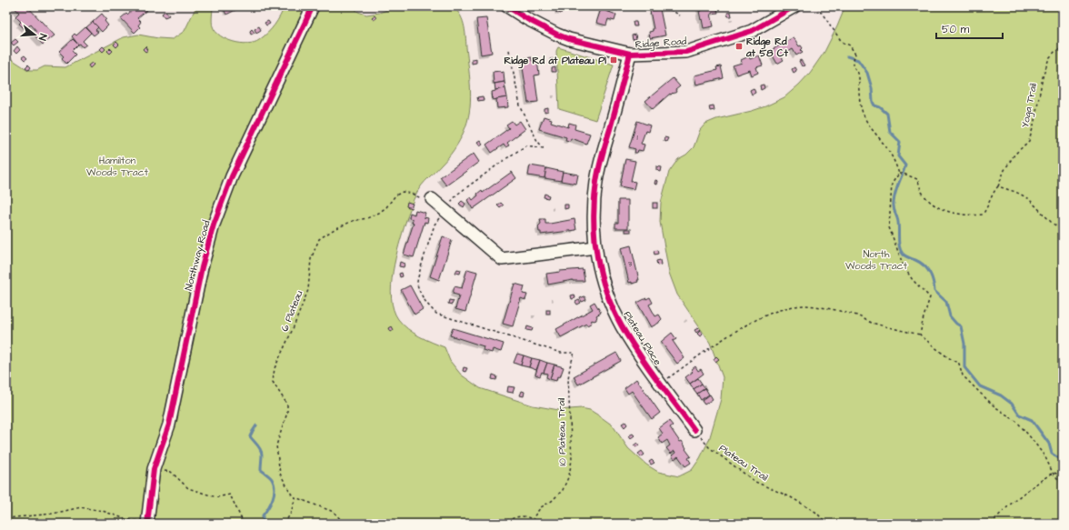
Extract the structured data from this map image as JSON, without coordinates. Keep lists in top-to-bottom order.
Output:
{
  "streets": {
    "street": ["Ridge Road", "Northway Road", "Plateau Place"],
    "path": [
      "Yoga Trail",
      "6 Plateau",
      "10 Plateau Trail",
      "Plateau Trail"
    ]
  },
  "crossings": [
    ["Ridge Road", "Plateau Place"],
    ["Plateau Place", "Plateau Trail"]
  ],
  "parks": ["Hamilton Woods Tract", "North Woods Tract"],
  "places": {
    "transit": ["Ridge Rd at 58 Ct", "Ridge Rd at Plateau Pl"]
  },
  "house_numbers": ["1", "3"],
  "scale_bar": "50 m",
  "north": "right"
}
